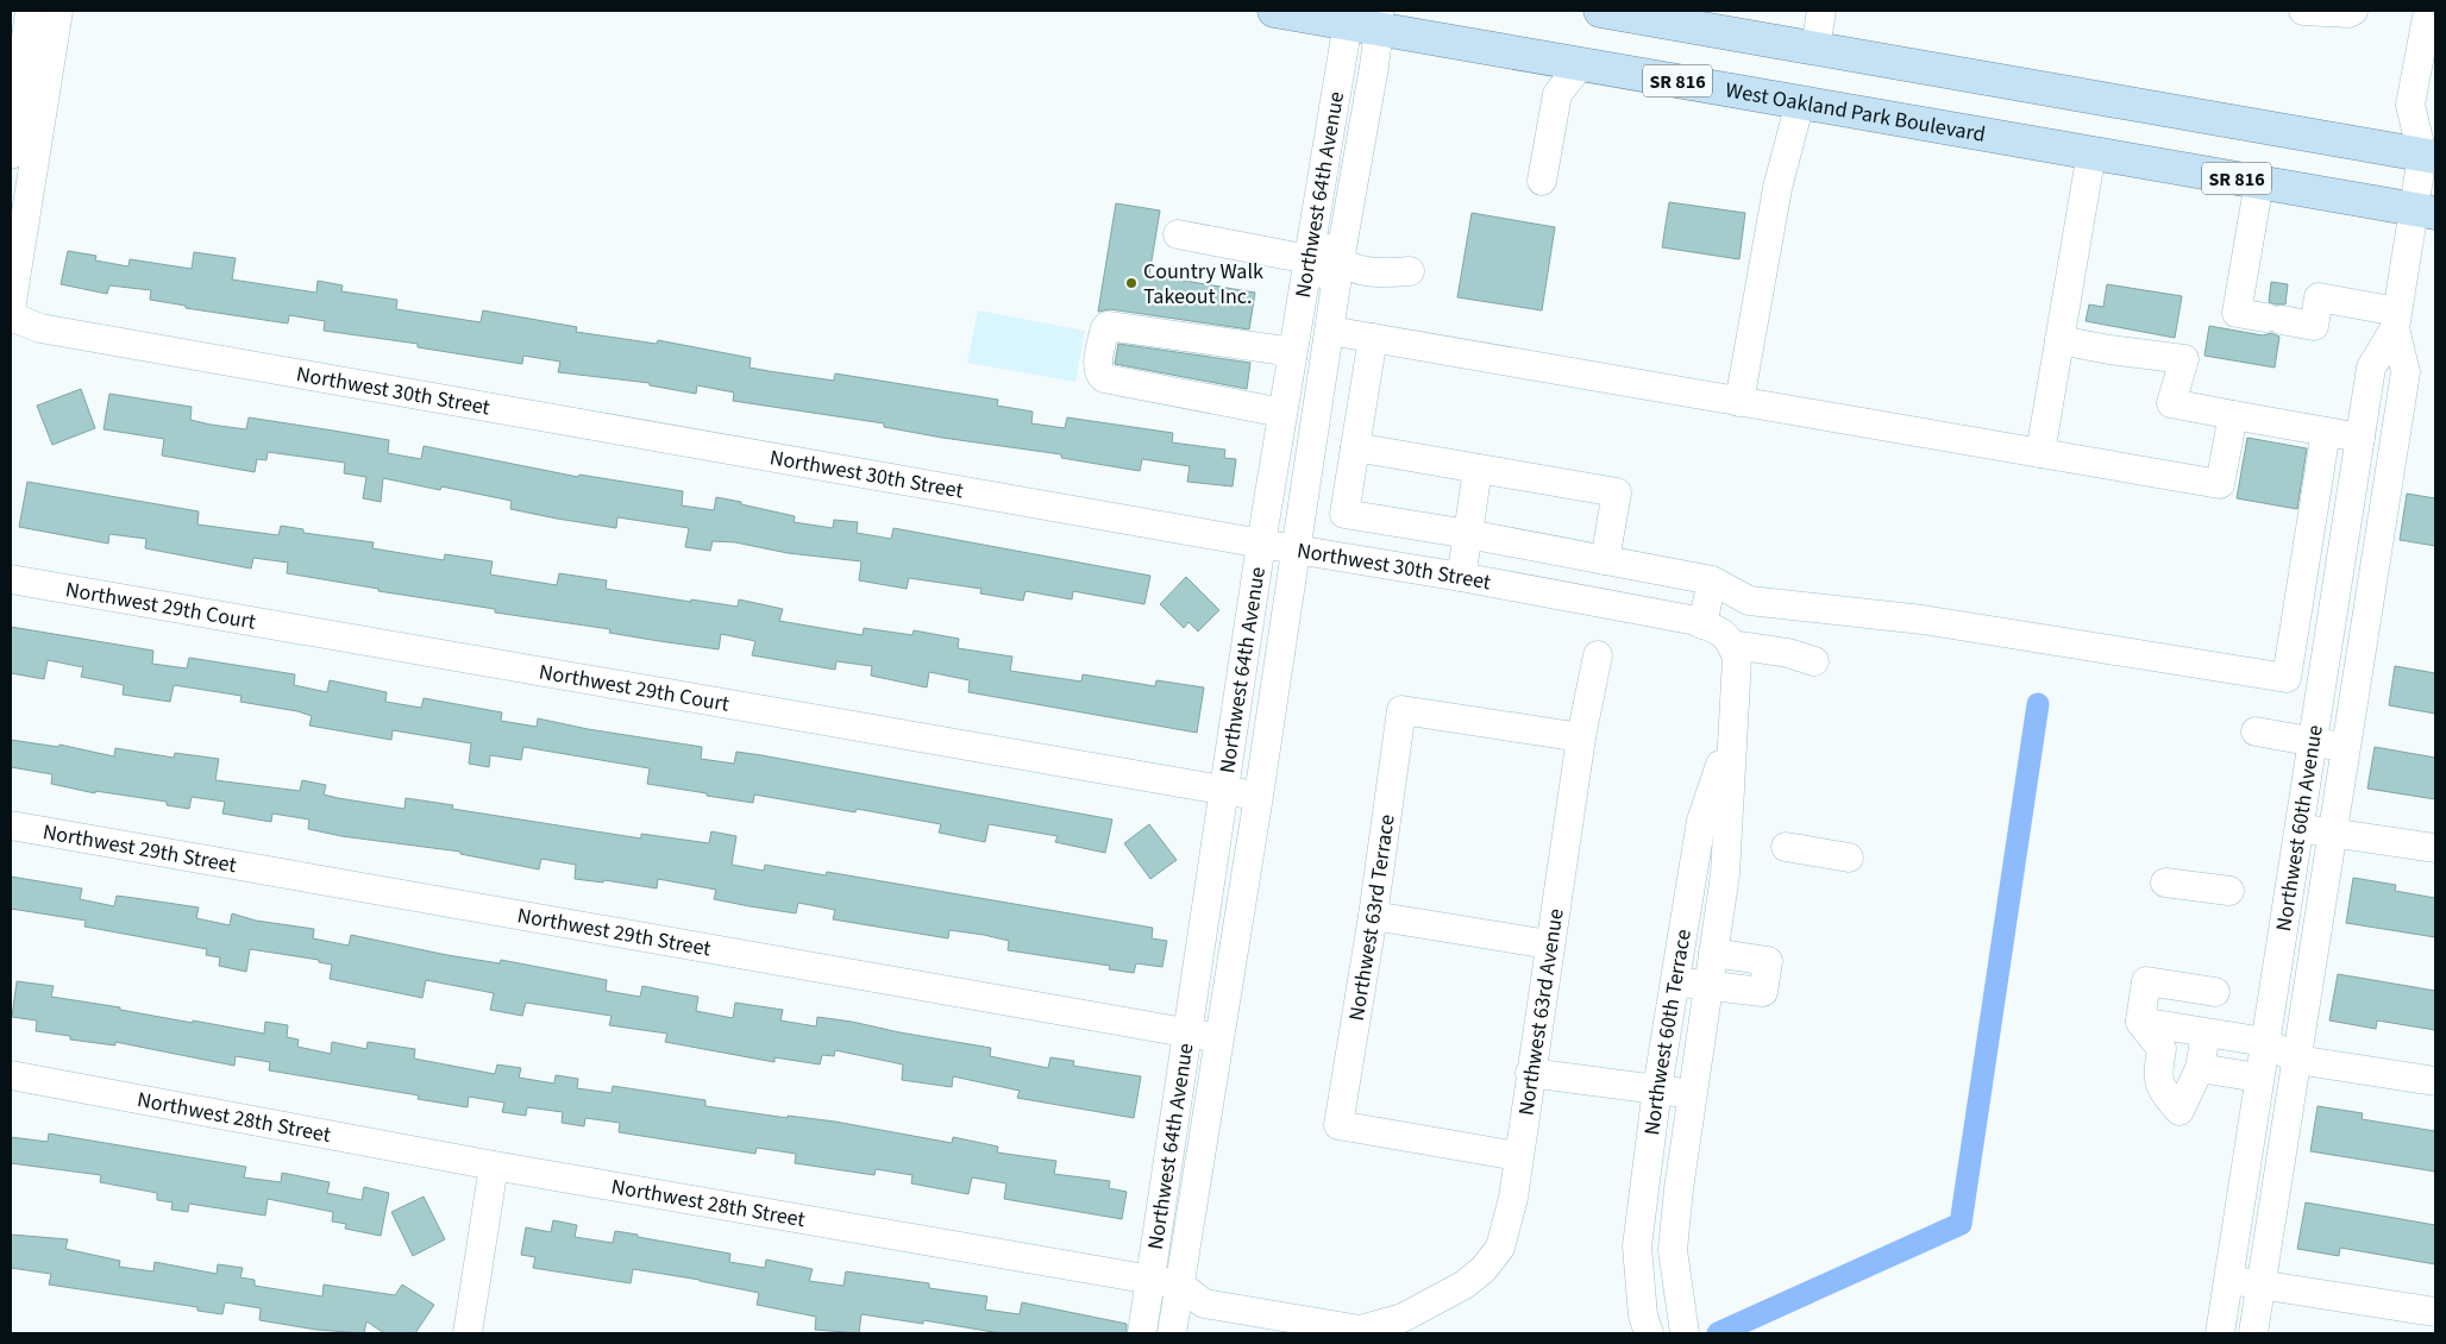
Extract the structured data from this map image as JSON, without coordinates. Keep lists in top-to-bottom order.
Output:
{
  "streets": {
    "main road": ["SR 816", "West Oakland Park Boulevard"],
    "street": [
      "Northwest 64th Avenue",
      "Northwest 30th Street",
      "Northwest 29th Court",
      "Northwest 60th Avenue",
      "Northwest 29th Street",
      "Northwest 63rd Terrace",
      "Northwest 63rd Avenue",
      "Northwest 60th Terrace",
      "Northwest 28th Street"
    ]
  },
  "crossings": [
    ["West Oakland Park Boulevard", "Northwest 64th Avenue"],
    ["West Oakland Park Boulevard", "Northwest 60th Avenue"],
    ["Northwest 64th Avenue", "Northwest 30th Street"],
    ["Northwest 64th Avenue", "Northwest 29th Court"],
    ["Northwest 64th Avenue", "Northwest 29th Street"],
    ["Northwest 64th Avenue", "Northwest 28th Street"],
    ["Northwest 30th Street", "Northwest 60th Terrace"],
    ["Northwest 63rd Terrace", "Northwest 63rd Avenue"],
    ["Northwest 63rd Avenue", "Northwest 28th Street"]
  ],
  "places": ["Country Walk Takeout Inc."]
}
